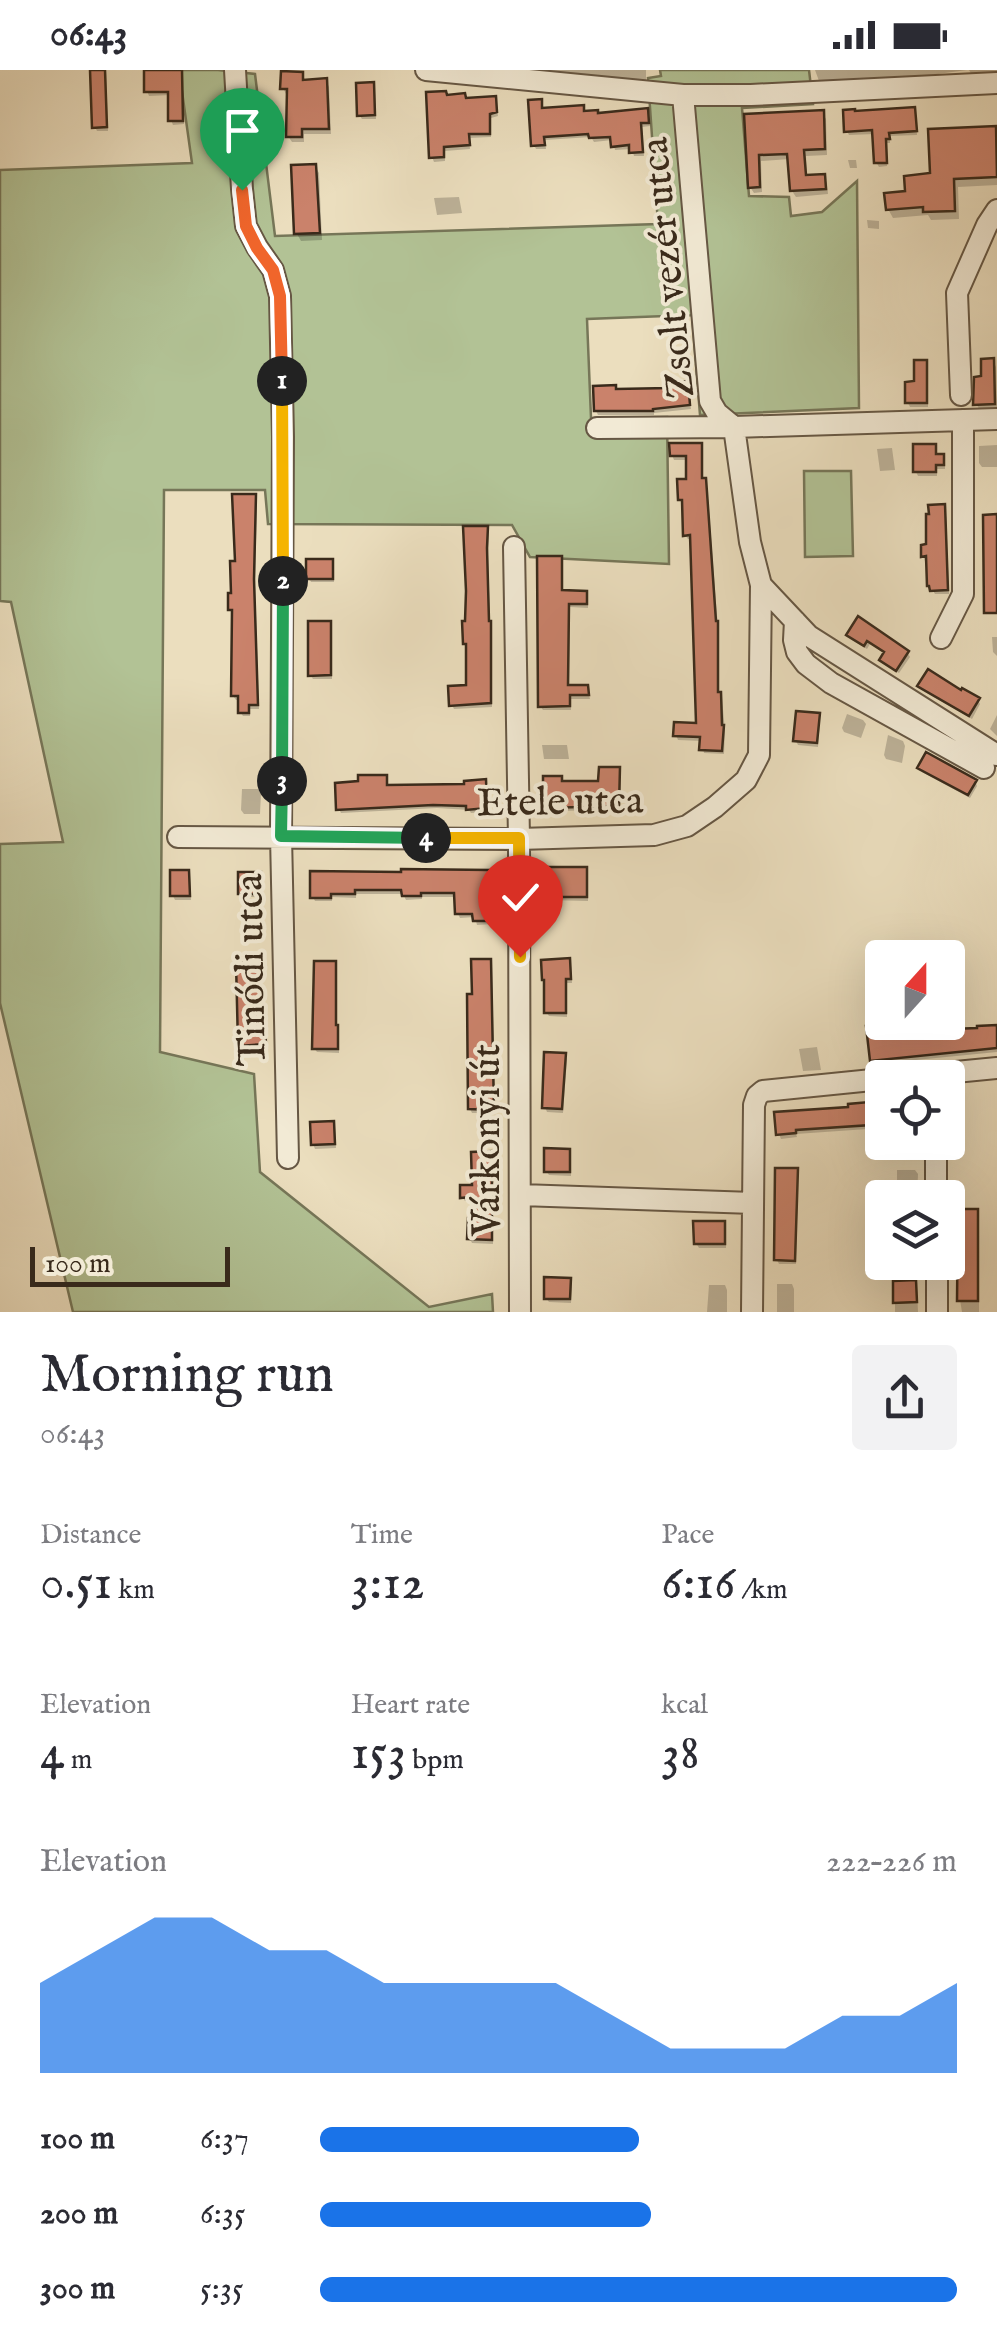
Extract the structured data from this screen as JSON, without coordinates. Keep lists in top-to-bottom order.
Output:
{
  "streets": {
    "street": [
      "Zsolt vezér utca",
      "Etele utca",
      "Tinódi utca",
      "Várkonyi út"
    ]
  },
  "crossings": [
    ["Zsolt vezér utca", "Etele utca"],
    ["Etele utca", "Tinódi utca"],
    ["Etele utca", "Várkonyi út"]
  ],
  "scale_bar": "100 m",
  "north": "top",
  "page": {
    "status": "06:43",
    "pins": [
      "1",
      "2",
      "3",
      "4"
    ],
    "scale": "100 m",
    "heading": ["Morning run", "06:43"],
    "stats": [
      ["Distance", "0.51 km"],
      ["Time", "3:12"],
      ["Pace", "6:16 /km"],
      ["Elevation", "4 m"],
      ["Heart rate", "153 bpm"],
      ["kcal", "38"]
    ],
    "chart": ["Elevation", "222–226 m"],
    "list": [
      {
        "name": "100 m",
        "note": "6:37"
      },
      {
        "name": "200 m",
        "note": "6:35"
      },
      {
        "name": "300 m",
        "note": "5:35"
      }
    ]
  }
}
